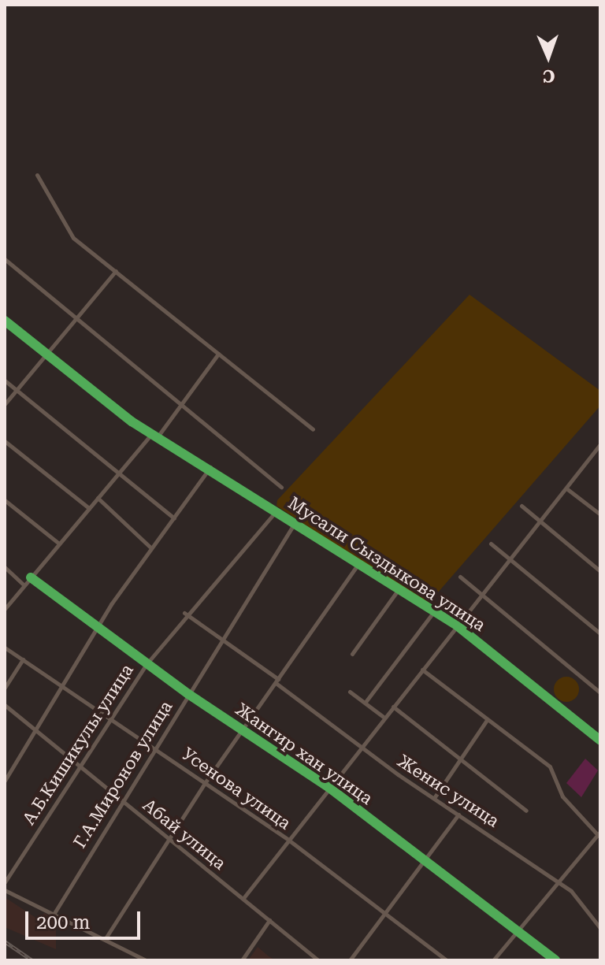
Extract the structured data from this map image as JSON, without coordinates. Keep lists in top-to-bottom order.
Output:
{
  "streets": {
    "street": [
      "Мусали Сыздыкова улица",
      "А.Б.Кишикулы улица",
      "Жангир хан улица",
      "Г.А.Миронов улица",
      "Усенова улица",
      "Женис улица",
      "Абай улица"
    ]
  },
  "crossings": [
    ["Мусали Сыздыкова улица", "А.Б.Кишикулы улица"],
    ["Мусали Сыздыкова улица", "Г.А.Миронов улица"],
    ["А.Б.Кишикулы улица", "Жангир хан улица"],
    ["А.Б.Кишикулы улица", "Усенова улица"],
    ["А.Б.Кишикулы улица", "Женис улица"],
    ["А.Б.Кишикулы улица", "Абай улица"],
    ["Жангир хан улица", "Г.А.Миронов улица"],
    ["Г.А.Миронов улица", "Усенова улица"],
    ["Г.А.Миронов улица", "Женис улица"],
    ["Г.А.Миронов улица", "Абай улица"]
  ],
  "scale_bar": "200 m",
  "north": "bottom"
}
